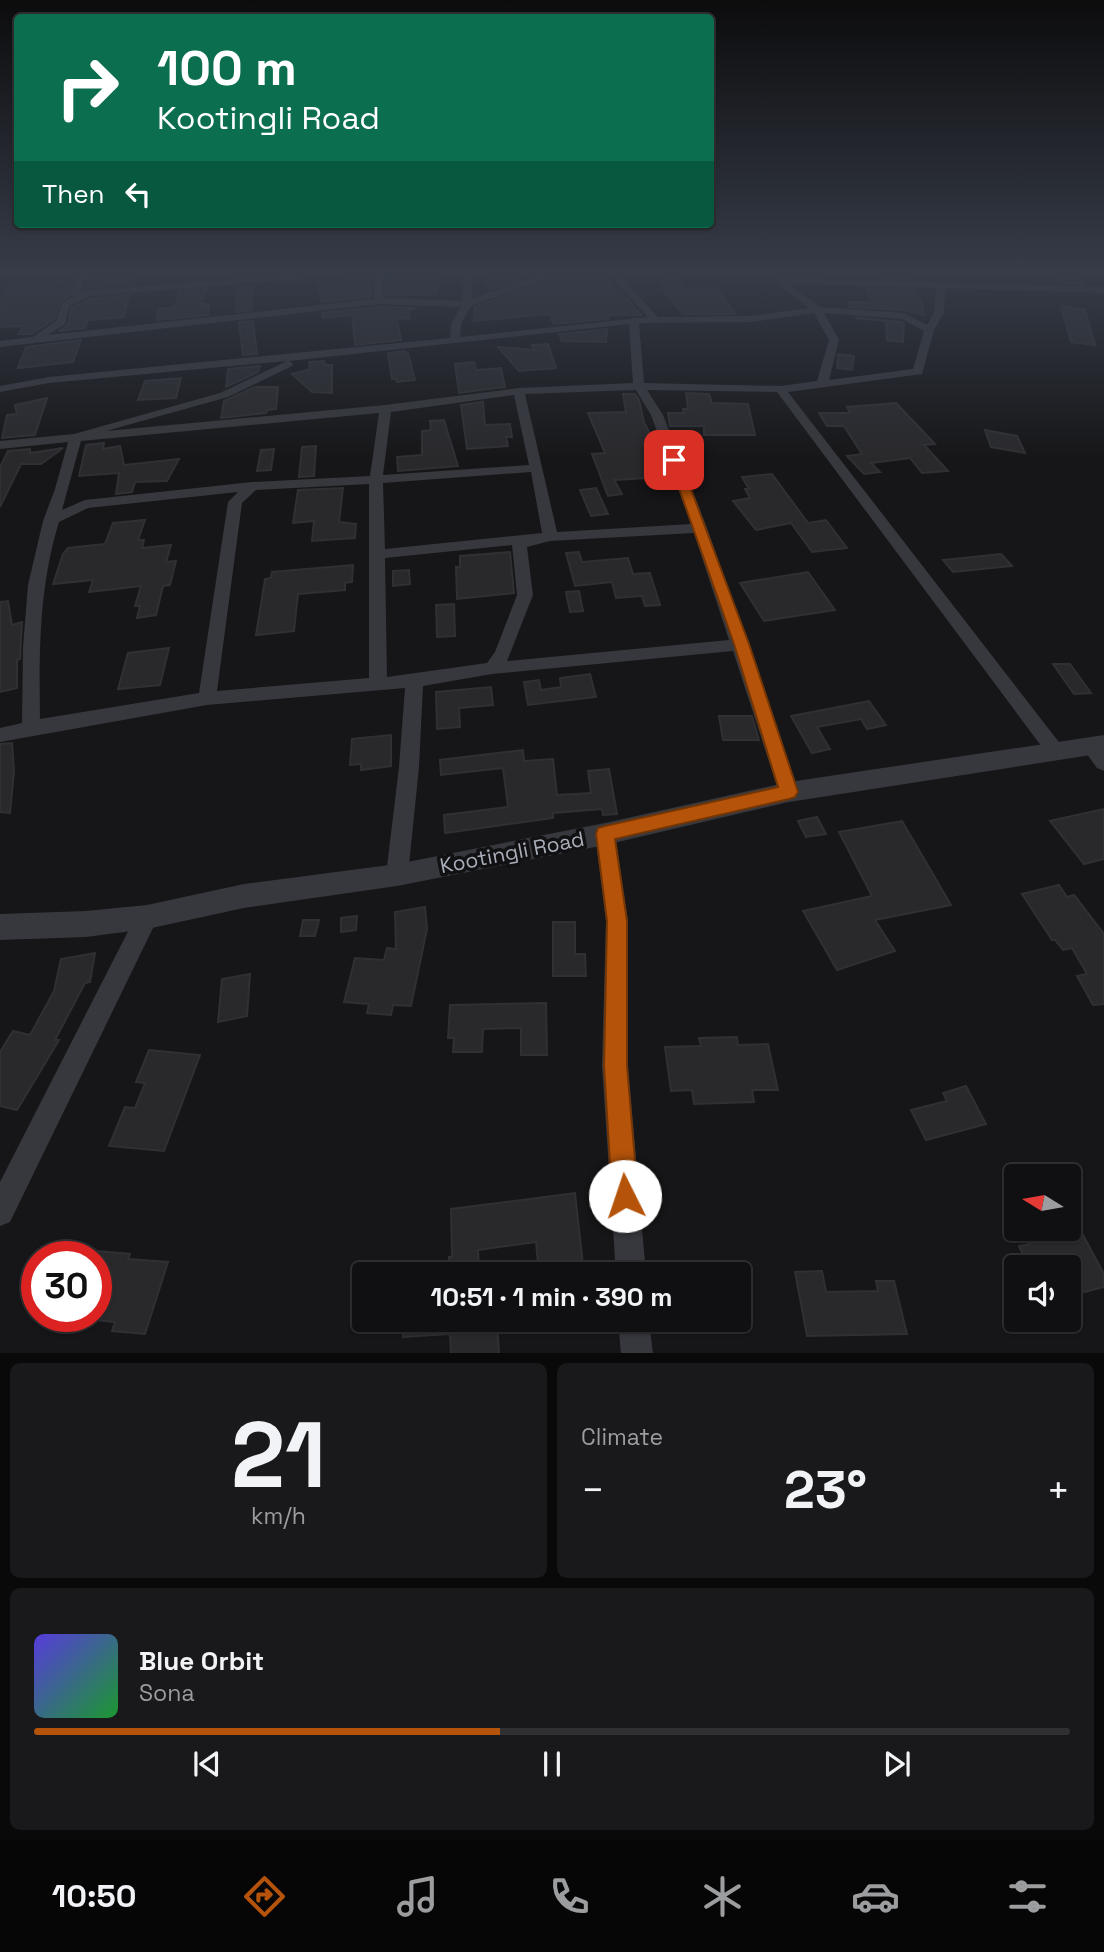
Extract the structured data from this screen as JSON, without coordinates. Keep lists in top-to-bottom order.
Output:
{
  "streets": {
    "street": ["Kootingli Road"]
  },
  "north": "left",
  "page": {
    "turn": ["100 m", "Kootingli Road"],
    "then": "Then",
    "limit": "30",
    "trip": "10:51 · 1 min · 390 m",
    "tile": [
      ["21", "km/h"],
      "Climate"
    ],
    "heat": ["−", "23°", "+"],
    "song": ["Blue Orbit", "Sona"],
    "tabs": "10:50"
  }
}
